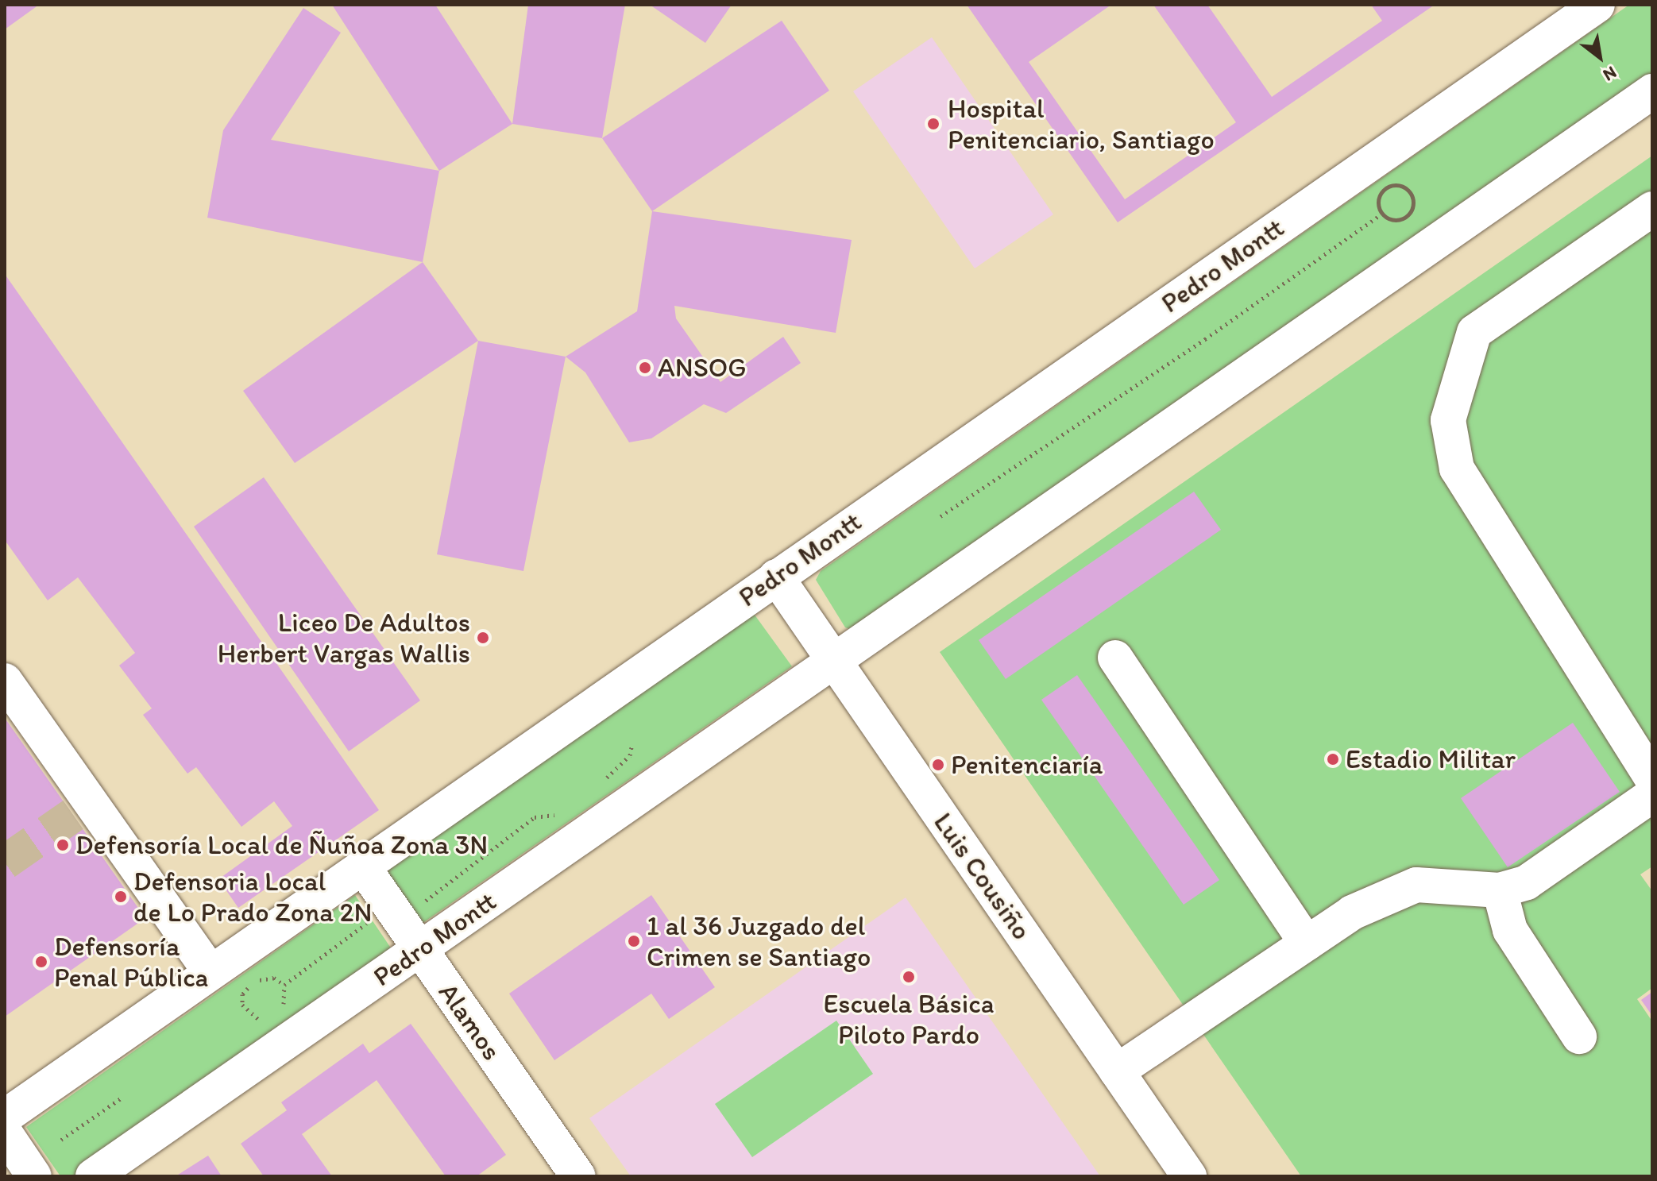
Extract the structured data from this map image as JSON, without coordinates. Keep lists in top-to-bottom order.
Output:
{
  "streets": {
    "street": ["Pedro Montt", "Luis Cousiño", "Alamos"]
  },
  "crossings": [
    ["Pedro Montt", "Luis Cousiño"],
    ["Pedro Montt", "Alamos"]
  ],
  "places": [
    "Hospital Penitenciario, Santiago",
    "ANSOG",
    "Liceo De Adultos Herbert Vargas Wallis",
    "Estadio Militar",
    "Penitenciaría",
    "Defensoría Local de Ñuñoa Zona 3N",
    "Defensoria Local de Lo Prado Zona 2N",
    "1 al 36 Juzgado del Crimen se Santiago",
    "Defensoría Penal Pública",
    "Escuela Básica Piloto Pardo"
  ],
  "north": "bottom right"
}
